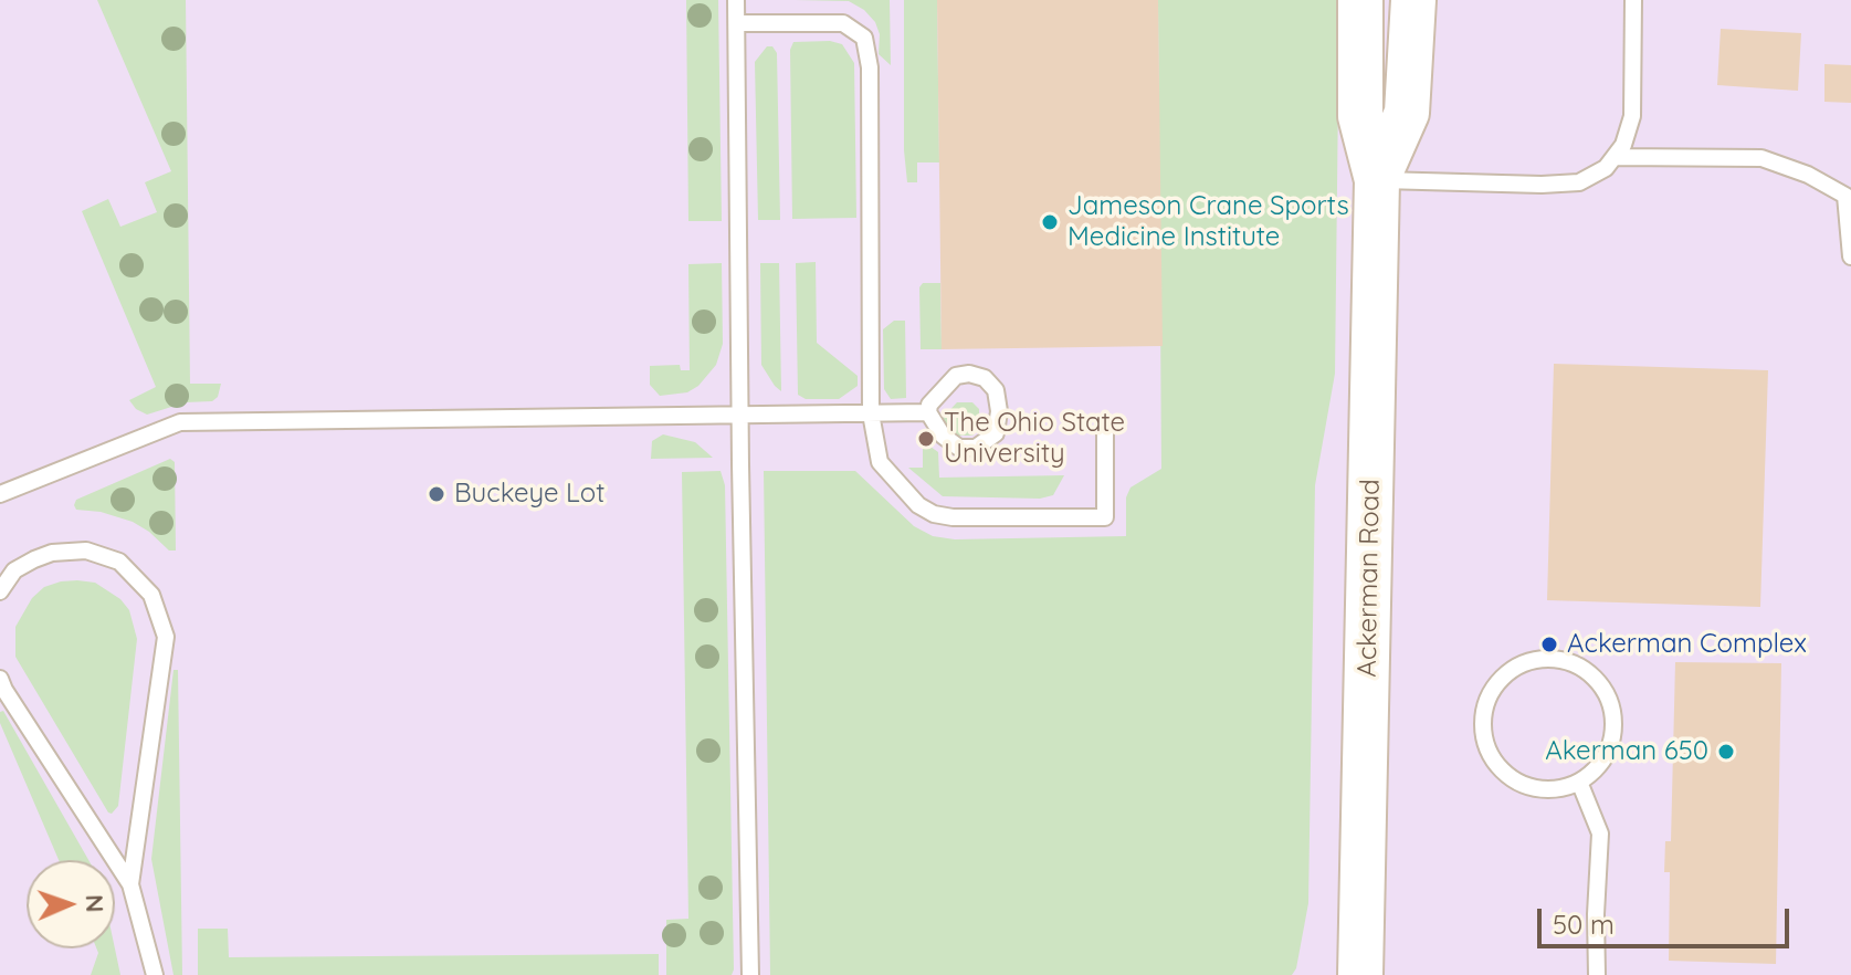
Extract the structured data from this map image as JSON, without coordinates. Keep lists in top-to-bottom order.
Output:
{
  "streets": {
    "main road": ["Ackerman Road"]
  },
  "places": [
    "Jameson Crane Sports Medicine Institute",
    "The Ohio State University",
    "Buckeye Lot",
    "Ackerman Complex",
    "Akerman 650"
  ],
  "scale_bar": "50 m",
  "north": "right"
}
